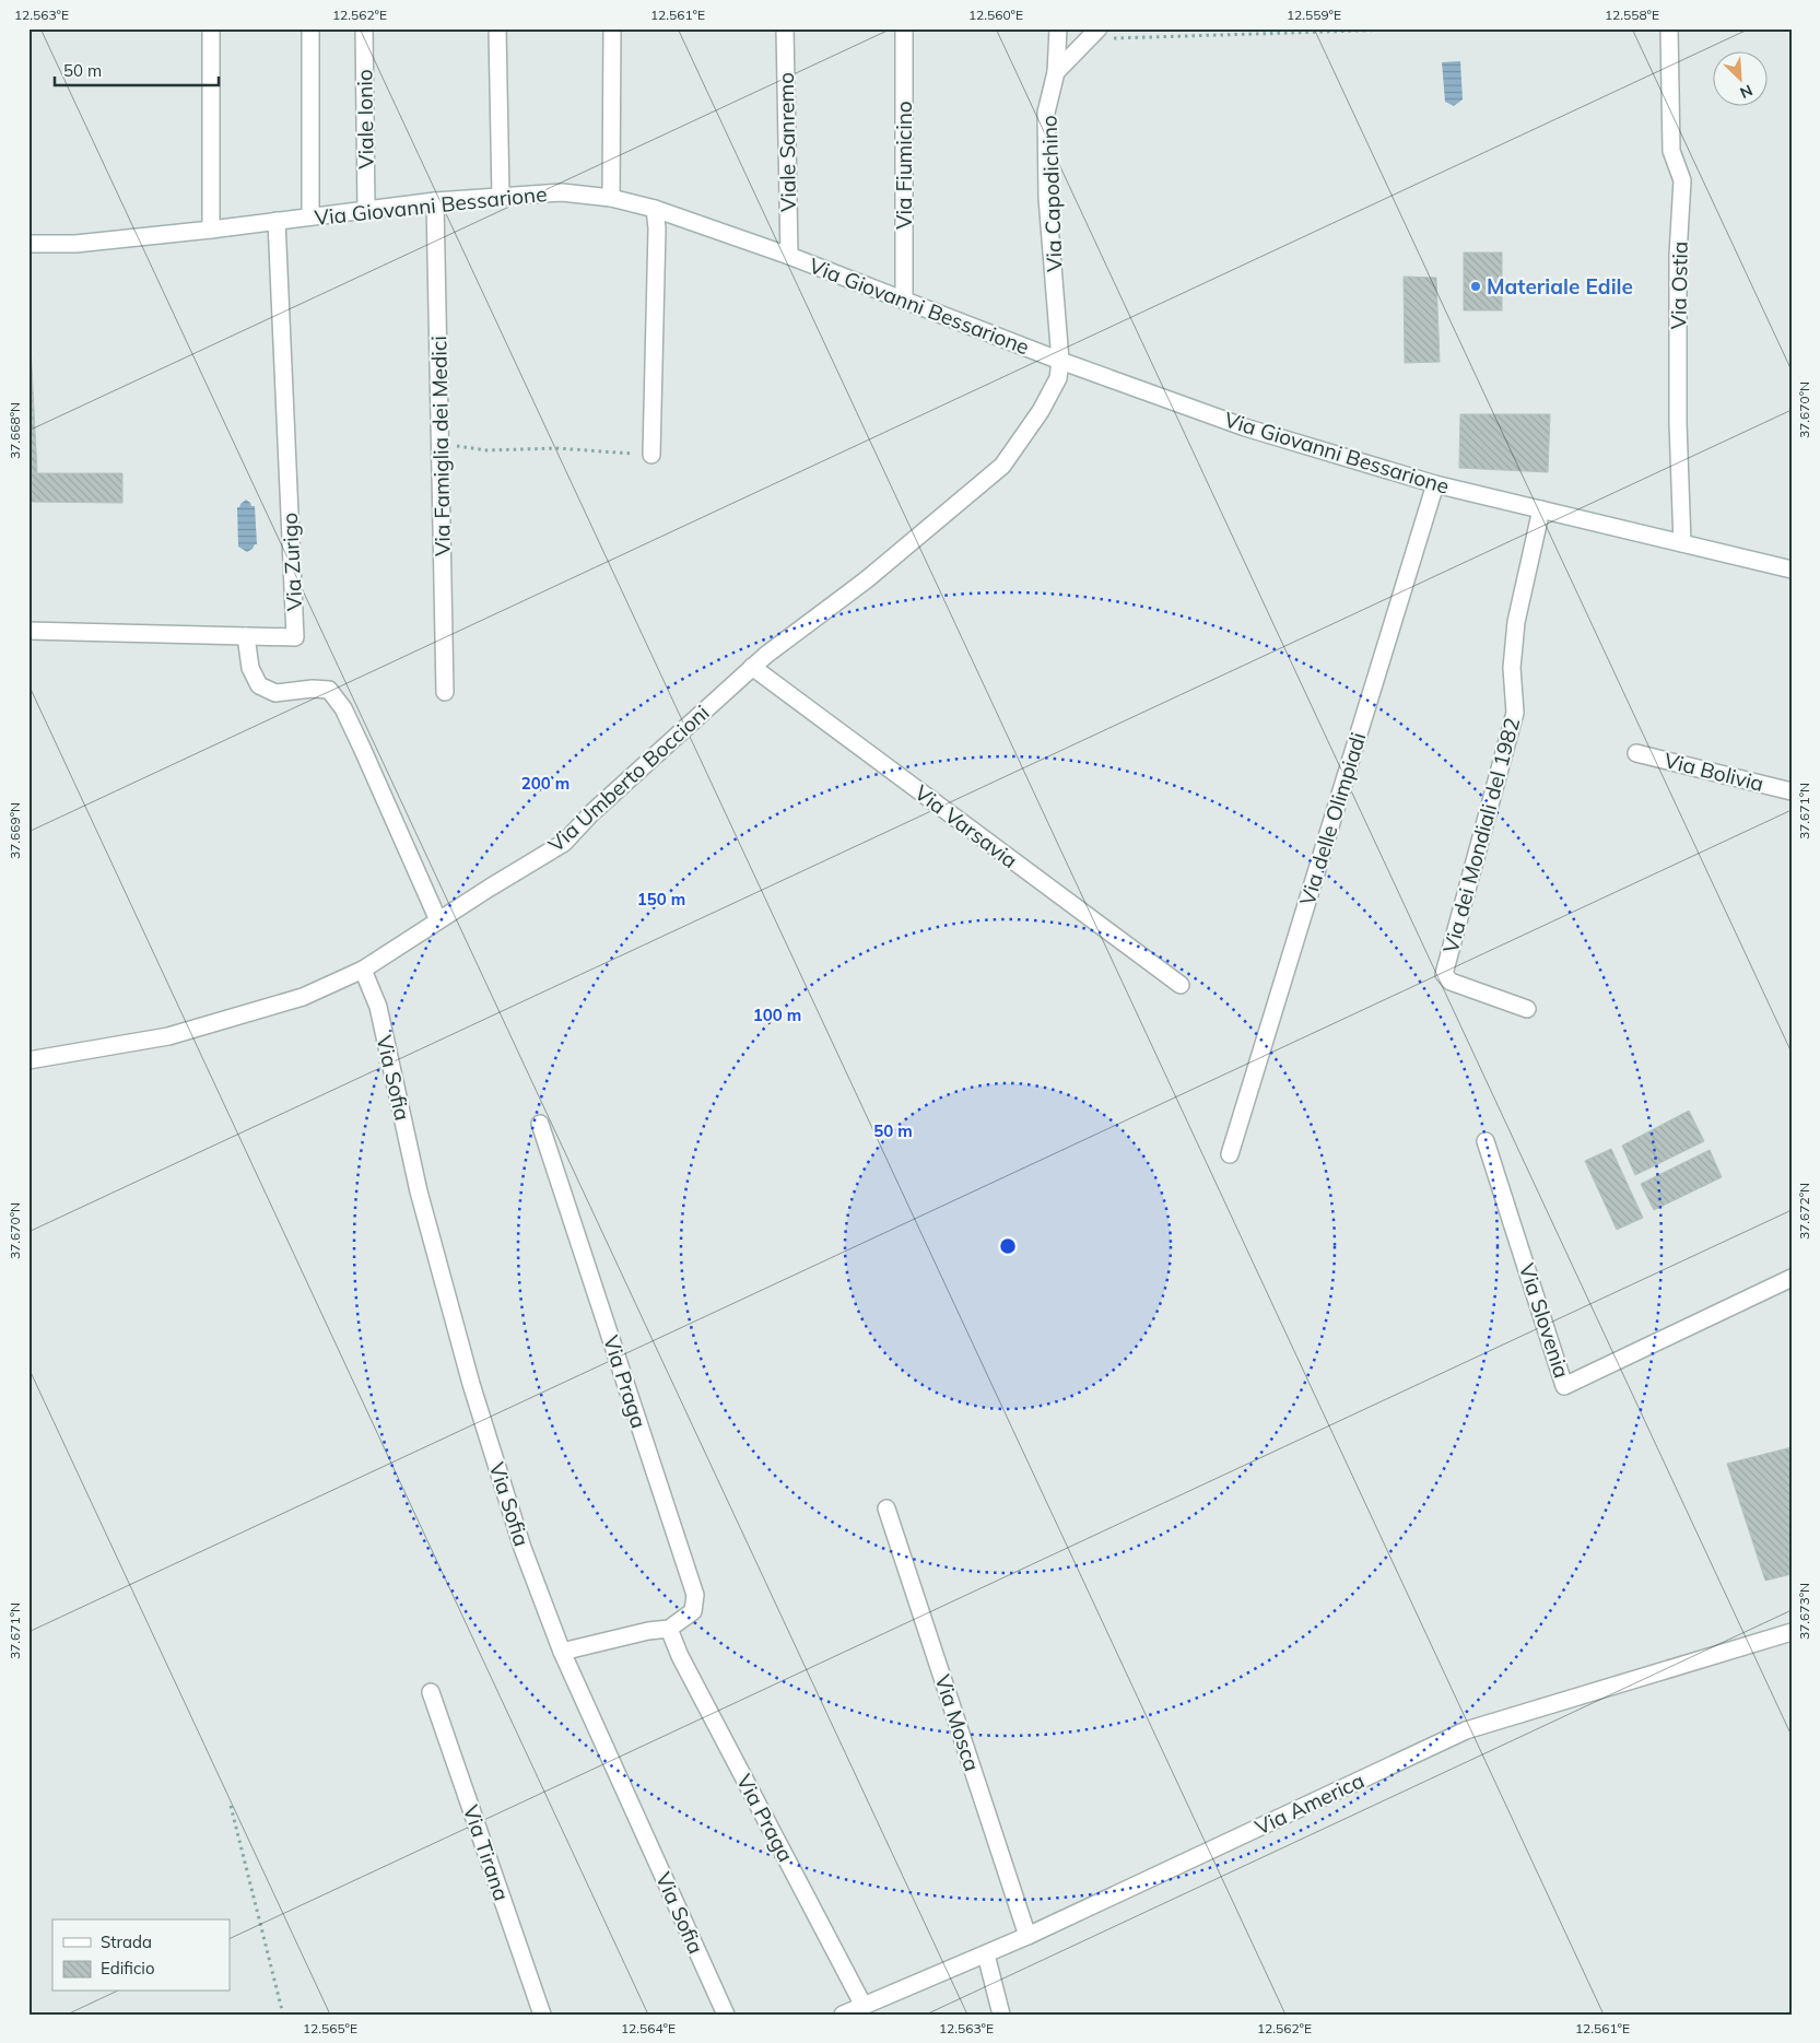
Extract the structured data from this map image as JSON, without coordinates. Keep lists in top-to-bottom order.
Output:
{
  "streets": {
    "street": [
      "Viale Ionio",
      "Viale Sanremo",
      "Via Fiumicino",
      "Via Capodichino",
      "Via Giovanni Bessarione",
      "Via Ostia",
      "Via Famiglia dei Medici",
      "Via Zurigo",
      "Via Bolivia",
      "Via Umberto Boccioni",
      "Via delle Olimpiadi",
      "Via Varsavia",
      "Via dei Mondiali del 1982",
      "Via Sofia",
      "Via Slovenia",
      "Via Praga",
      "Via Mosca",
      "Via America",
      "Via Tirana"
    ]
  },
  "crossings": [
    ["Viale Ionio", "Via Giovanni Bessarione"],
    ["Viale Sanremo", "Via Giovanni Bessarione"],
    ["Via Fiumicino", "Via Giovanni Bessarione"],
    ["Via Capodichino", "Via Giovanni Bessarione"],
    ["Via Capodichino", "Via Umberto Boccioni"],
    ["Via Giovanni Bessarione", "Via Ostia"],
    ["Via Giovanni Bessarione", "Via Famiglia dei Medici"],
    ["Via Giovanni Bessarione", "Via Zurigo"],
    ["Via Giovanni Bessarione", "Via Umberto Boccioni"],
    ["Via Giovanni Bessarione", "Via delle Olimpiadi"],
    ["Via Giovanni Bessarione", "Via dei Mondiali del 1982"],
    ["Via Umberto Boccioni", "Via Varsavia"],
    ["Via Umberto Boccioni", "Via Sofia"],
    ["Via Sofia", "Via Praga"],
    ["Via Praga", "Via America"],
    ["Via Mosca", "Via America"]
  ],
  "places": ["Materiale Edile"],
  "legend": ["Strada", "Edificio"],
  "scale_bar": "50 m",
  "north": "bottom right",
  "coordinates": [
    "12.563°E",
    "12.562°E",
    "12.561°E",
    "12.560°E",
    "12.559°E",
    "12.558°E",
    "37.670°N",
    "37.668°N",
    "37.671°N",
    "37.669°N",
    "37.672°N",
    "37.673°N",
    "12.565°E",
    "12.564°E"
  ],
  "rings": [
    "200 m",
    "150 m",
    "100 m",
    "50 m"
  ]
}
